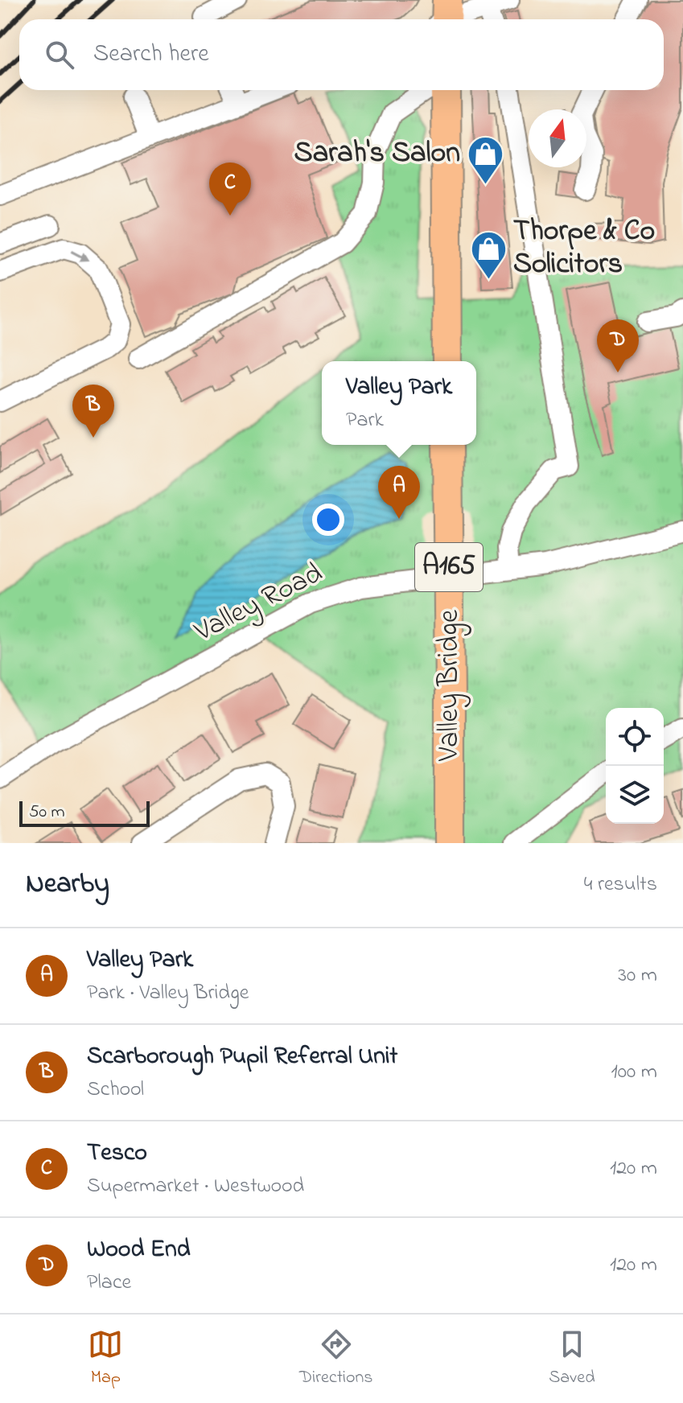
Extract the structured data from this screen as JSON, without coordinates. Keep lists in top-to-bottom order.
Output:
{
  "streets": {
    "highway": ["A165", "Valley Bridge"],
    "street": ["Valley Road"]
  },
  "places": {
    "shop": ["Sarah's Salon", "Thorpe & Co Solicitors"]
  },
  "scale_bar": "50 m",
  "north": "top",
  "page": {
    "search": "Search here",
    "pins": [
      "C",
      "D",
      "B",
      "A"
    ],
    "popup": ["Valley Park", "Park"],
    "scale": "50 m",
    "heading": ["Nearby", "4 results"],
    "list": [
      {
        "mark": "A",
        "name": "Valley Park",
        "note": "Park · Valley Bridge",
        "value": "30 m"
      },
      {
        "mark": "B",
        "name": "Scarborough Pupil Referral Unit",
        "note": "School",
        "value": "100 m"
      },
      {
        "mark": "C",
        "name": "Tesco",
        "note": "Supermarket · Westwood",
        "value": "120 m"
      },
      {
        "mark": "D",
        "name": "Wood End",
        "note": "Place",
        "value": "120 m"
      }
    ],
    "nav": ["Map", "Directions", "Saved"]
  }
}
